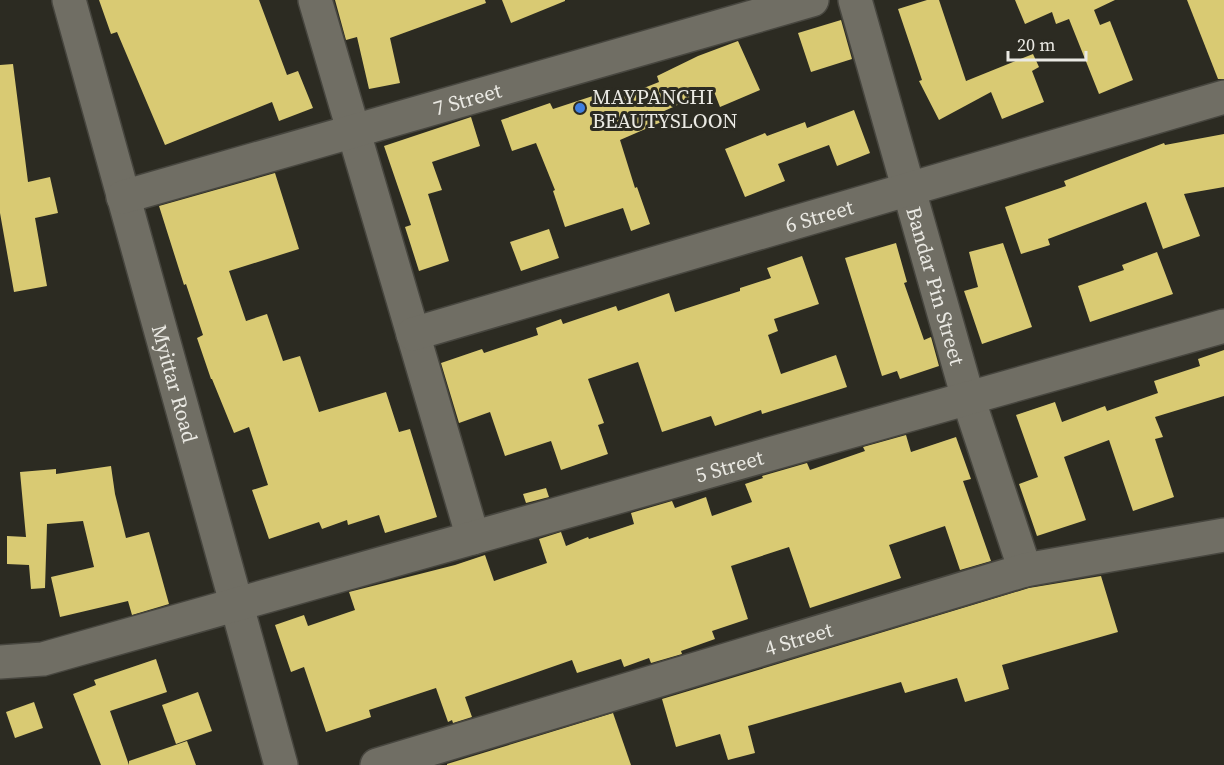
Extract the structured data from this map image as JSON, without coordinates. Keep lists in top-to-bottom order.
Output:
{
  "streets": {
    "street": [
      "7 Street",
      "6 Street",
      "Bandar Pin Street",
      "Myittar Road",
      "5 Street",
      "4 Street"
    ]
  },
  "crossings": [
    ["7 Street", "Myittar Road"],
    ["6 Street", "Bandar Pin Street"],
    ["Bandar Pin Street", "5 Street"],
    ["Bandar Pin Street", "4 Street"],
    ["Myittar Road", "5 Street"]
  ],
  "places": ["MAYPANCHI BEAUTYSLOON"],
  "scale_bar": "20 m"
}
